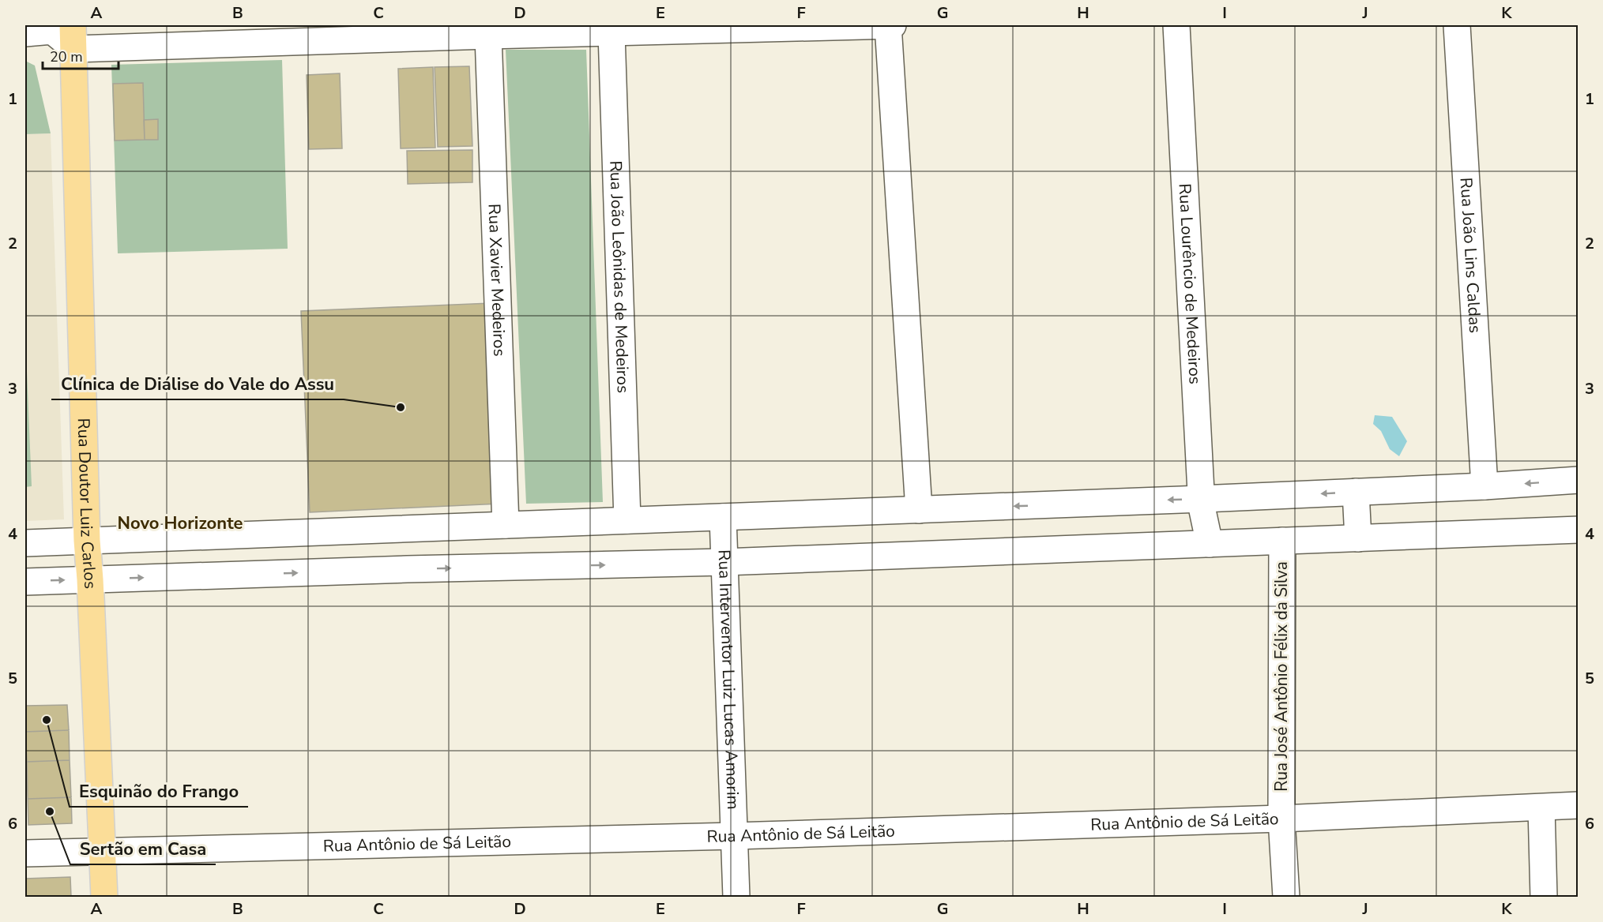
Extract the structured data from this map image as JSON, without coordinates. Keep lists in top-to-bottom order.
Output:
{
  "streets": {
    "main road": ["Rua Doutor Luiz Carlos"],
    "street": [
      "Rua João Lins Caldas",
      "Rua João Leônidas de Medeiros",
      "Rua Xavier Medeiros",
      "Rua Lourêncio de Medeiros",
      "Rua José Antônio Félix da Silva",
      "Rua Interventor Luiz Lucas Amorim",
      "Rua Antônio de Sá Leitão"
    ]
  },
  "crossings": [
    ["Rua Doutor Luiz Carlos", "Rua Antônio de Sá Leitão"],
    ["Rua José Antônio Félix da Silva", "Rua Antônio de Sá Leitão"],
    ["Rua Interventor Luiz Lucas Amorim", "Rua Antônio de Sá Leitão"]
  ],
  "districts": ["Novo Horizonte"],
  "places": ["Clínica de Diálise do Vale do Assu", "Esquinão do Frango", "Sertão em Casa"],
  "scale_bar": "20 m",
  "grid": {
    "columns": [
      "A",
      "B",
      "C",
      "D",
      "E",
      "F",
      "G",
      "H",
      "I",
      "J",
      "K"
    ],
    "rows": [
      "1",
      "2",
      "3",
      "4",
      "5",
      "6"
    ]
  }
}
